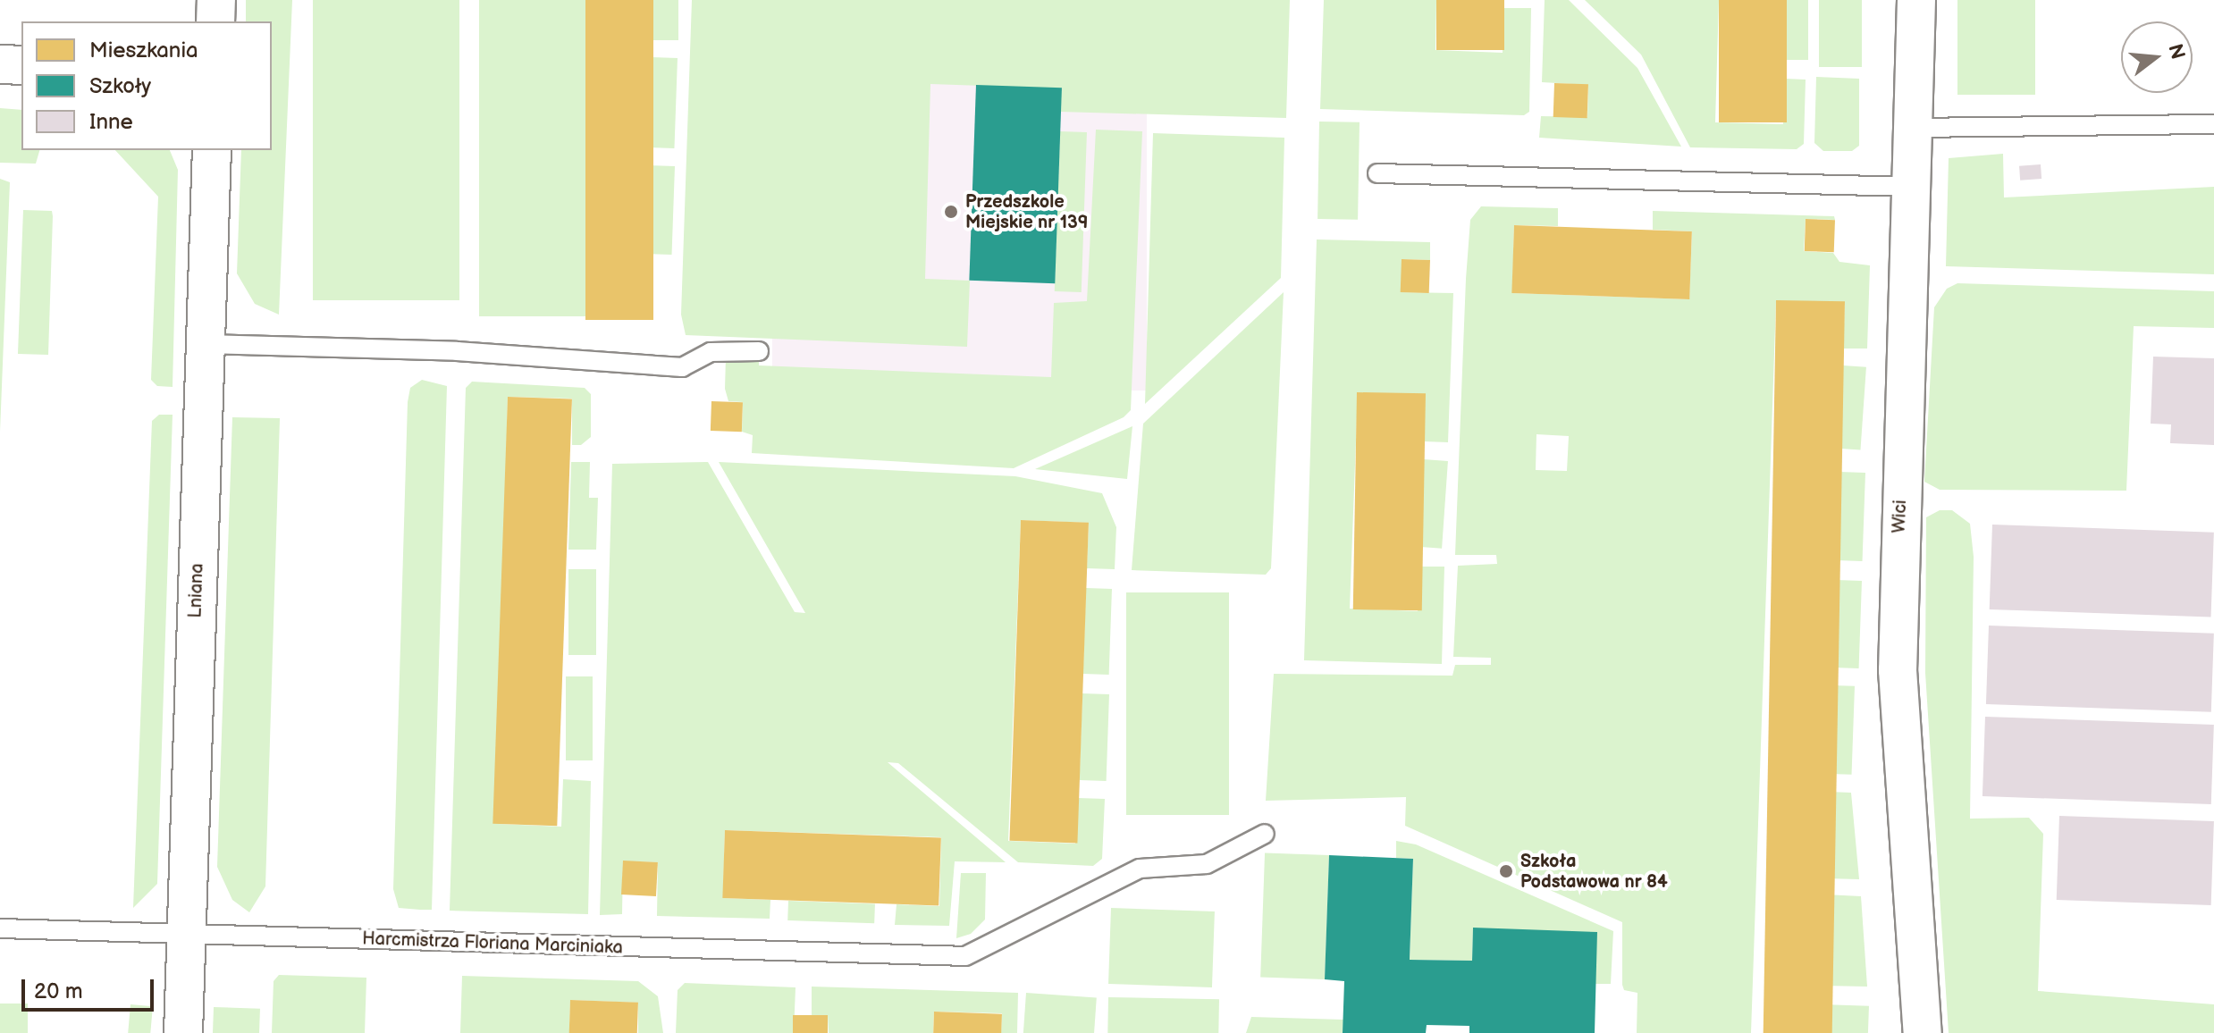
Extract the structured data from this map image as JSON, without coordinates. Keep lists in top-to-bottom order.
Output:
{
  "streets": {
    "street": ["Wici", "Lniana"],
    "lane": ["Harcmistrza Floriana Marciniaka"]
  },
  "crossings": [
    ["Lniana", "Harcmistrza Floriana Marciniaka"]
  ],
  "places": ["Przedszkole Miejskie nr 139", "Szkoła Podstawowa nr 84"],
  "legend": ["Mieszkania", "Szkoły", "Inne"],
  "scale_bar": "20 m",
  "north": "right"
}
